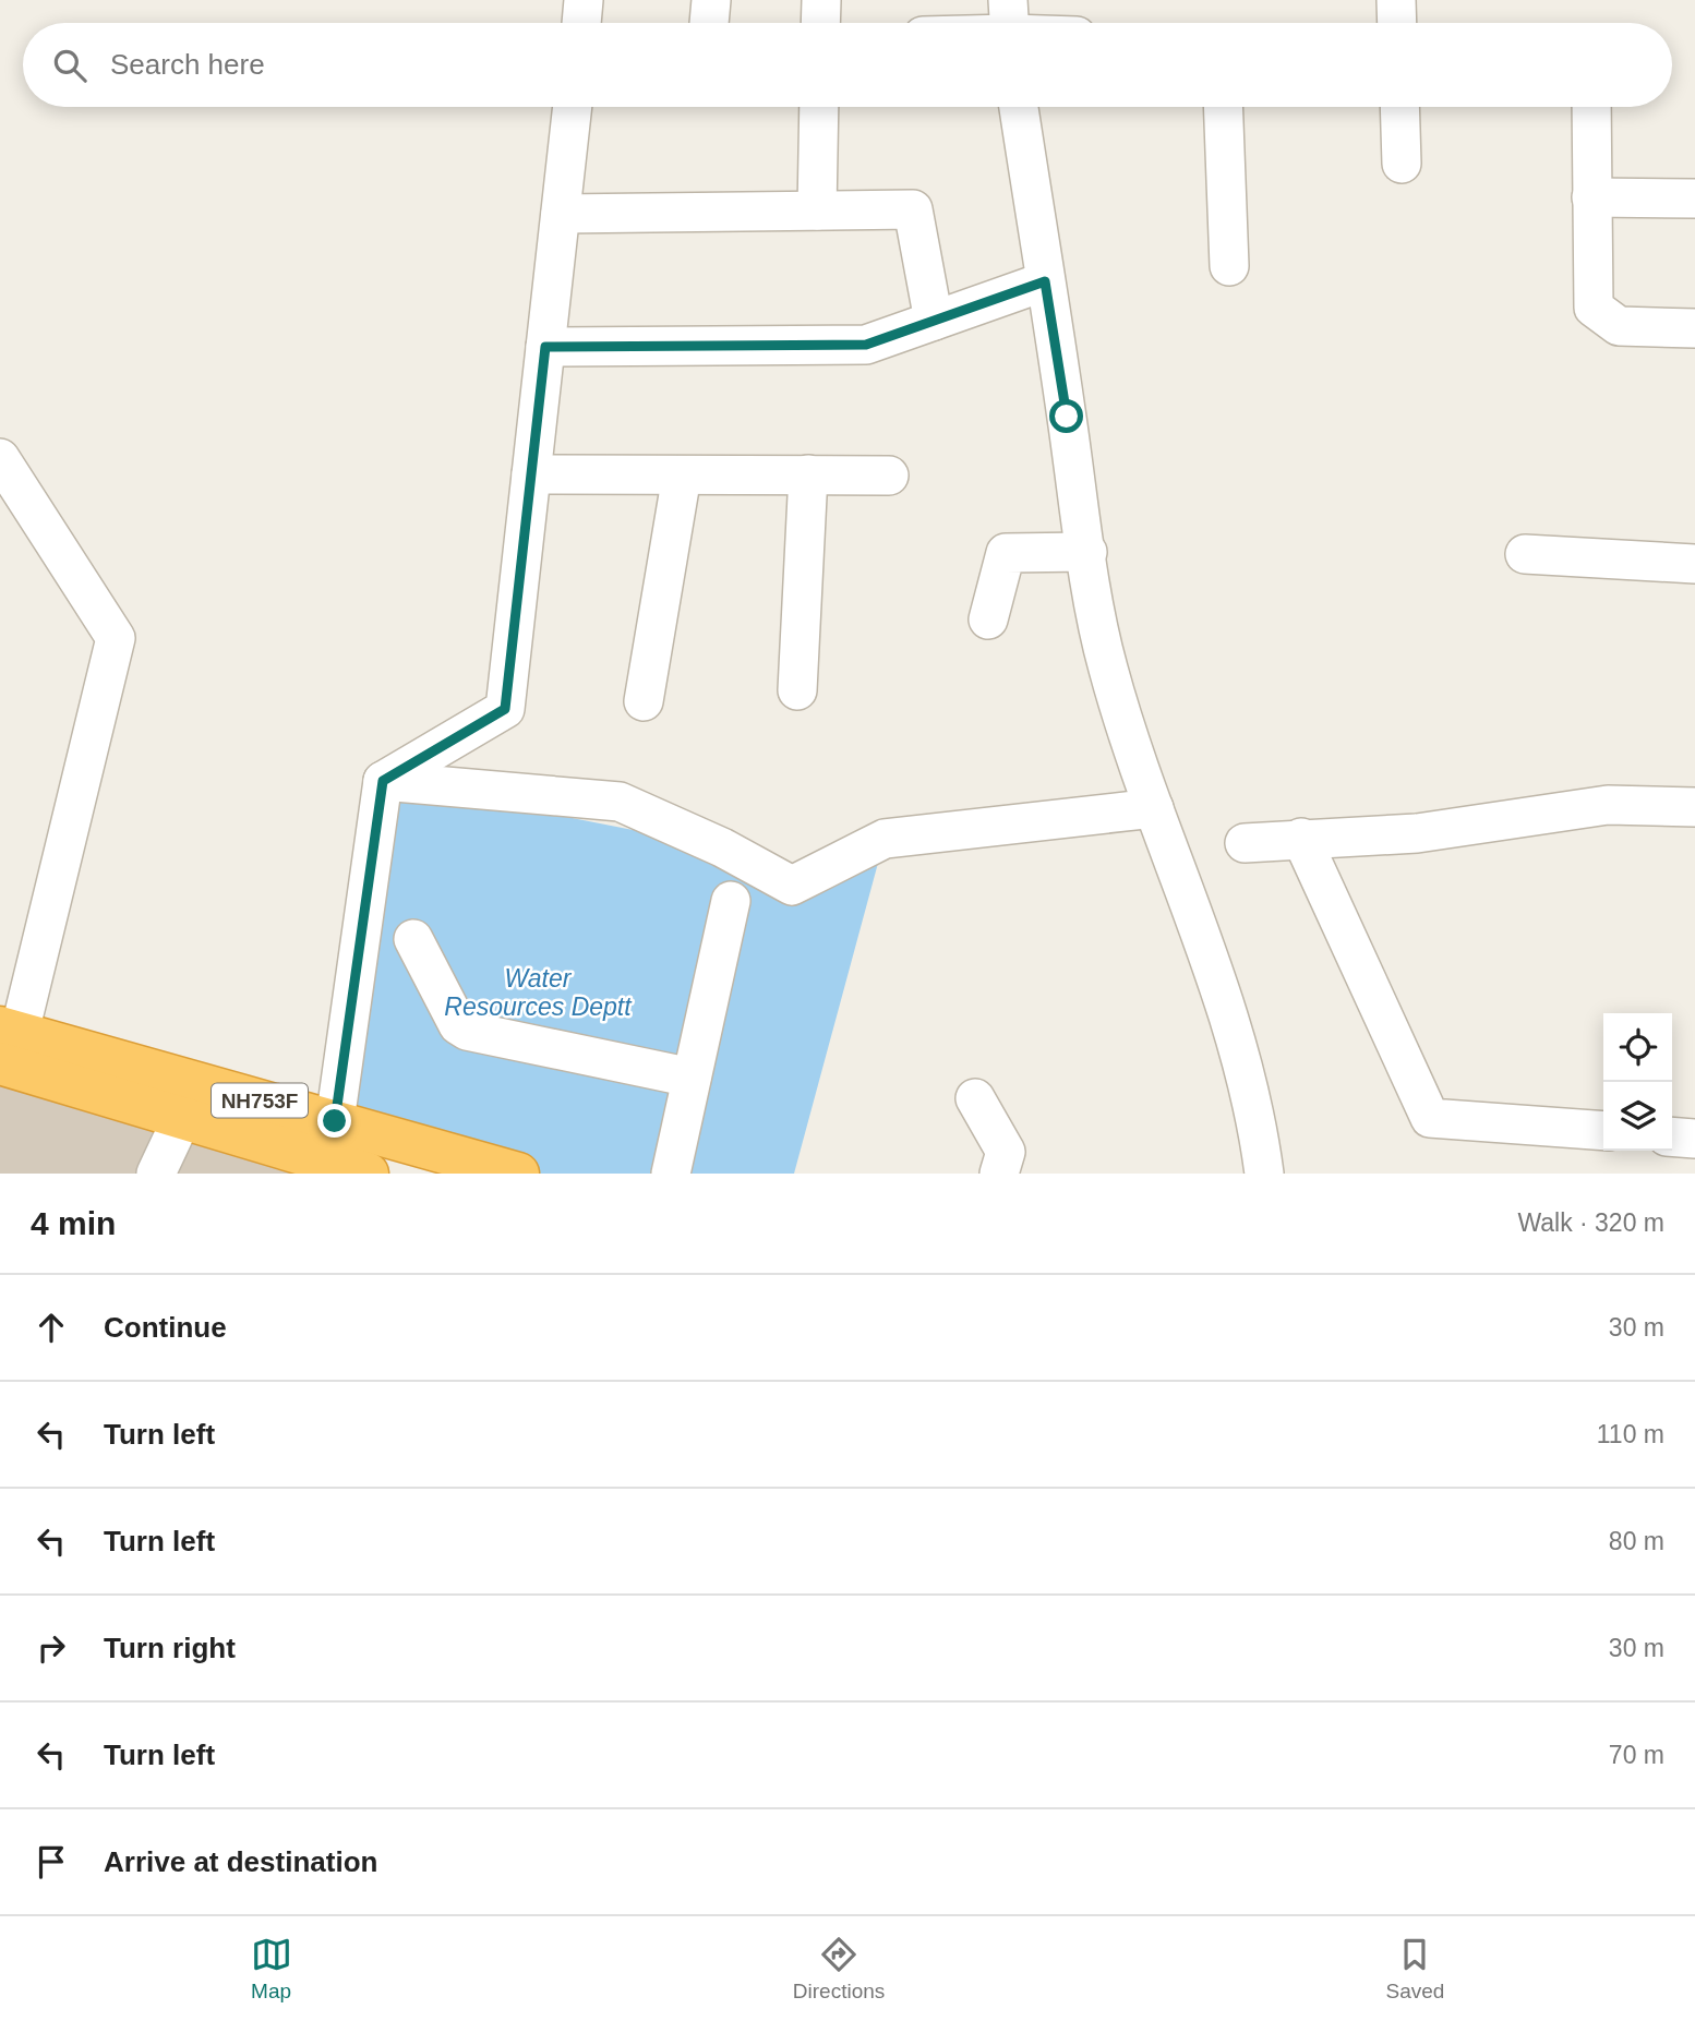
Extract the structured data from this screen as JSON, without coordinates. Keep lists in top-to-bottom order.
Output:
{
  "streets": {
    "highway": ["NH753F"]
  },
  "water": ["Water Resources Deptt"],
  "page": {
    "search": "Search here",
    "heading": ["4 min", "Walk · 320 m"],
    "list": [
      ["Continue", "30 m"],
      ["Turn left", "110 m"],
      ["Turn left", "80 m"],
      ["Turn right", "30 m"],
      ["Turn left", "70 m"],
      "Arrive at destination"
    ],
    "nav": ["Map", "Directions", "Saved"]
  }
}
